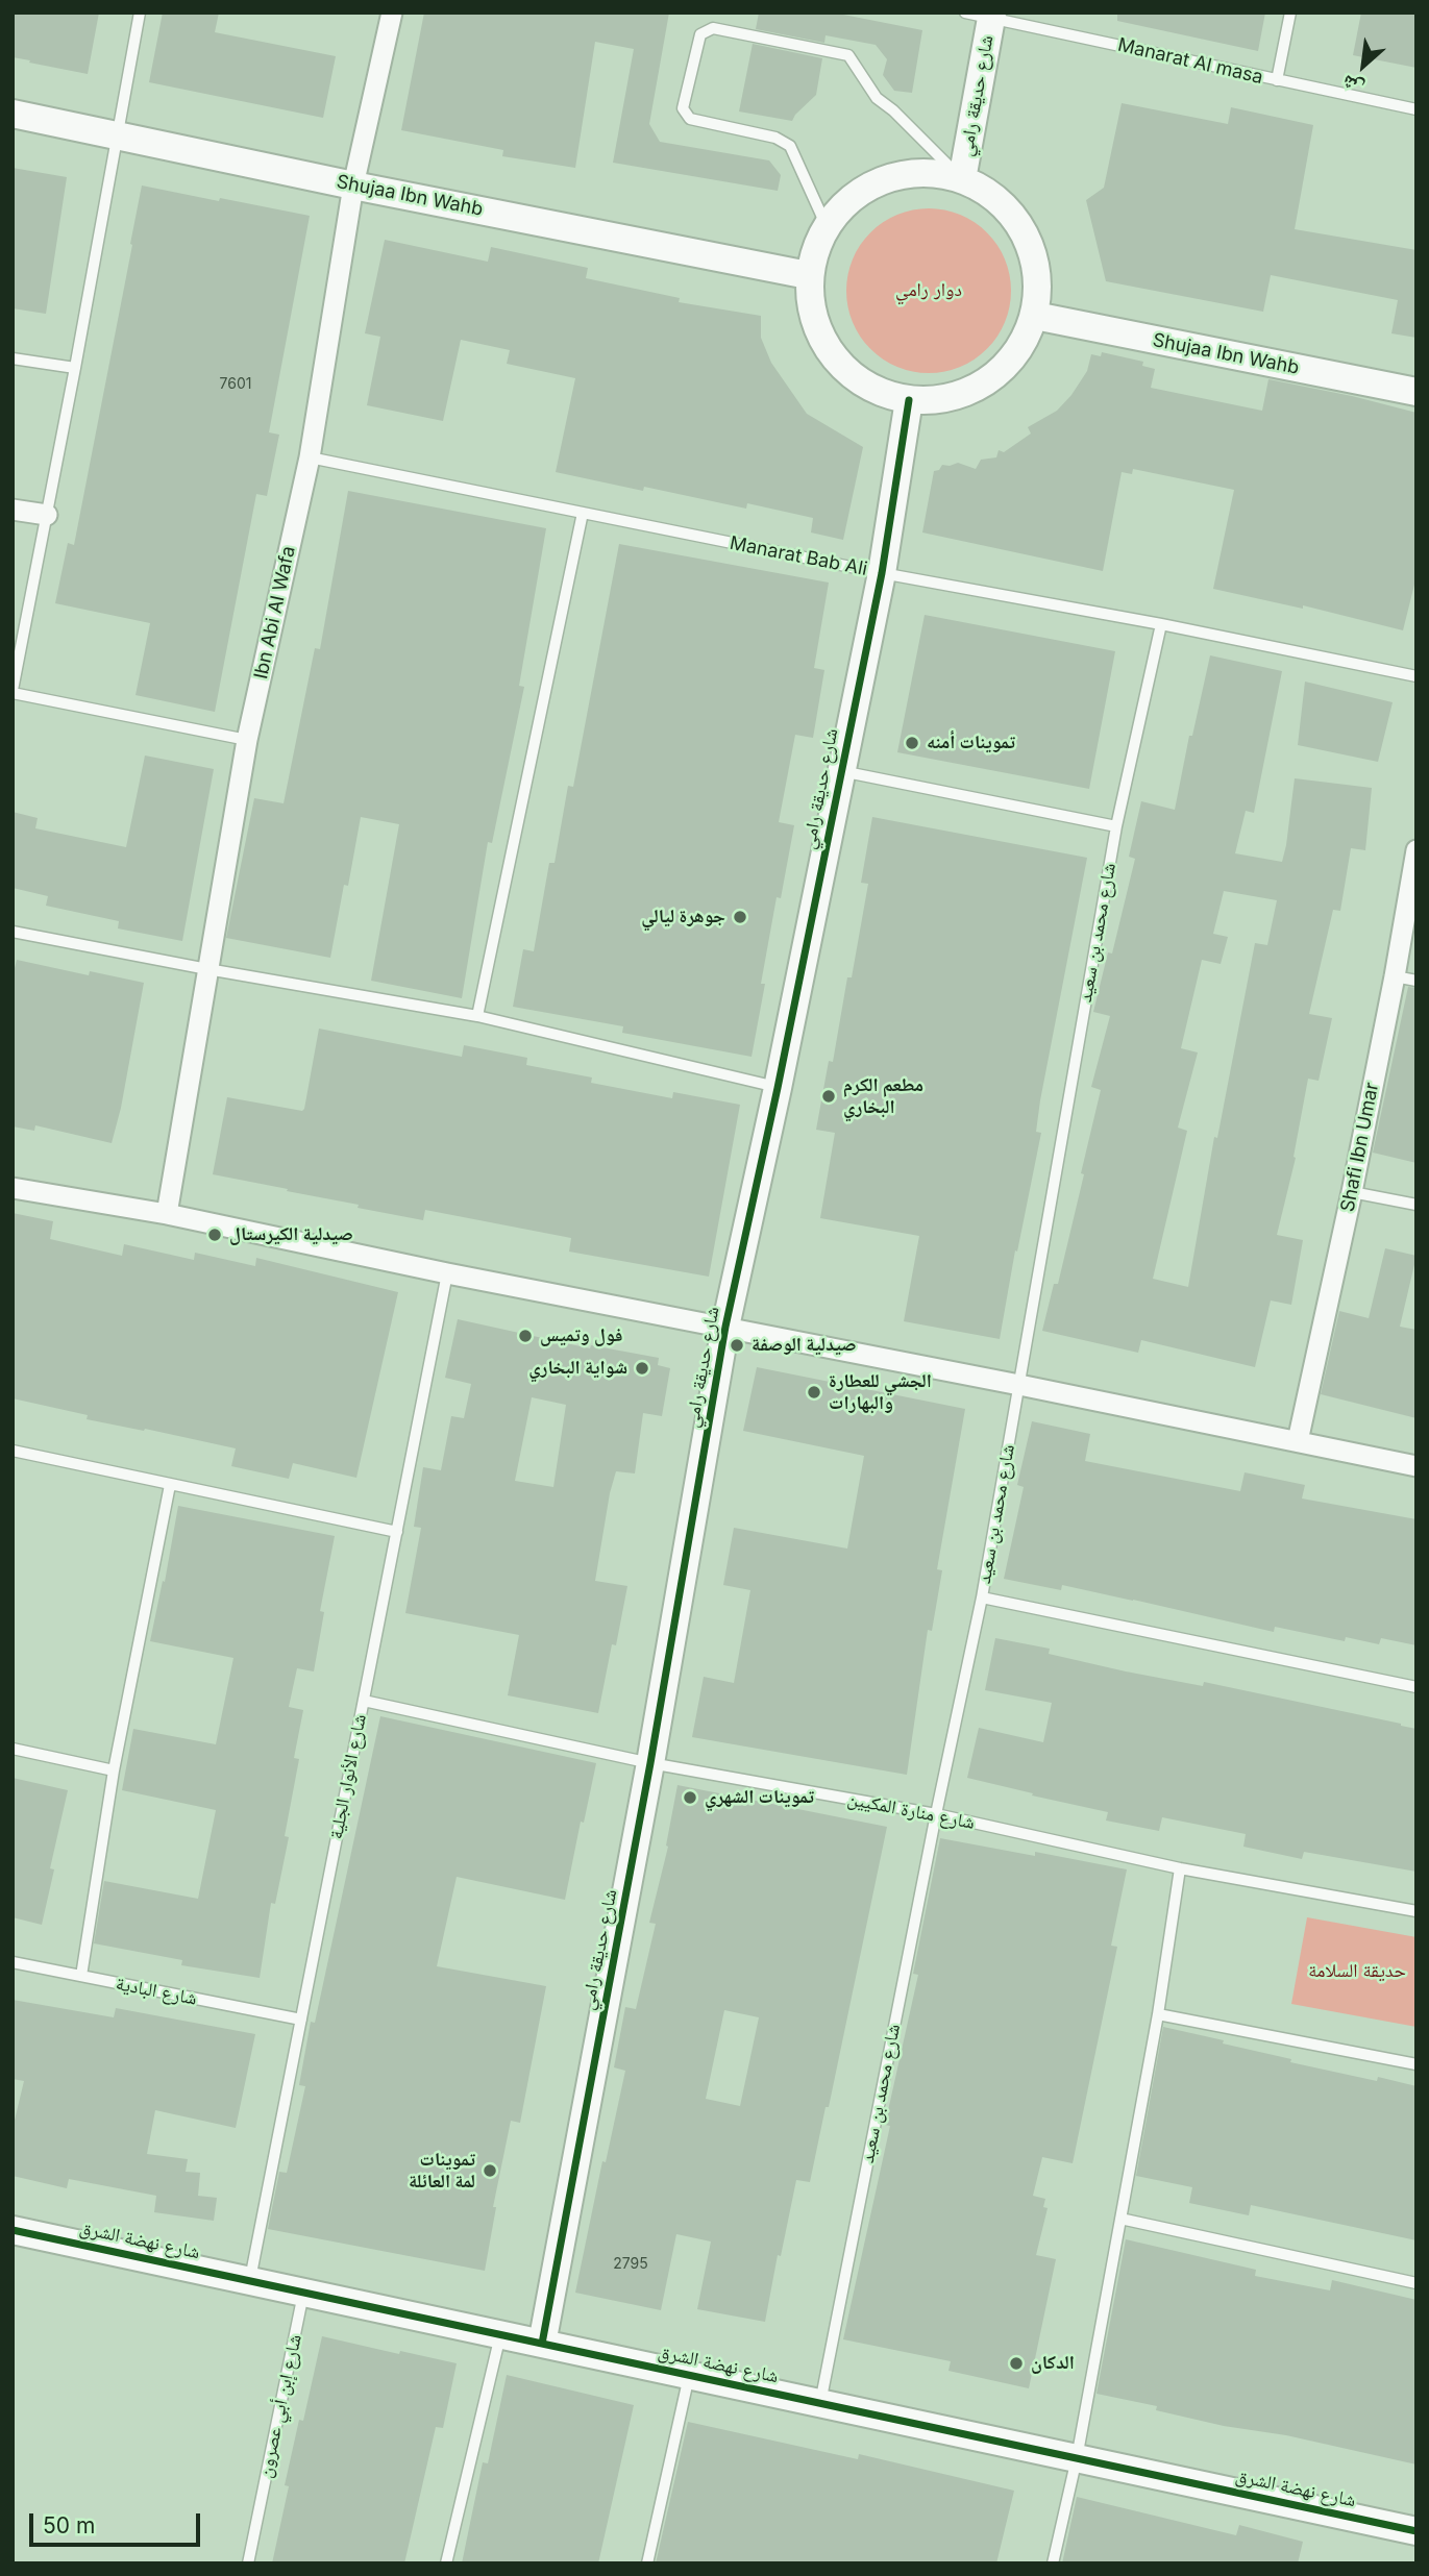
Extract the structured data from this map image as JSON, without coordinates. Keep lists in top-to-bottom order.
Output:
{
  "streets": {
    "street": [
      "شارع حديقة رامي",
      "Shujaa Ibn Wahb",
      "Ibn Abi Al Wafa",
      "Shafi Ibn Umar",
      "شارع نهضة الشرق"
    ],
    "lane": [
      "Manarat Al masa",
      "Manarat Bab Ali",
      "شارع محمد بن سعيد",
      "شارع الأنوار الجلية",
      "شارع منارة المكيين",
      "شارع البادية",
      "شارع إبن أبي عصرون"
    ]
  },
  "crossings": [
    ["Manarat Al masa", "شارع حديقة رامي"],
    ["شارع حديقة رامي", "Shujaa Ibn Wahb"],
    ["شارع حديقة رامي", "Manarat Bab Ali"],
    ["شارع حديقة رامي", "شارع منارة المكيين"],
    ["شارع حديقة رامي", "شارع نهضة الشرق"],
    ["Shujaa Ibn Wahb", "Ibn Abi Al Wafa"],
    ["Manarat Bab Ali", "Ibn Abi Al Wafa"],
    ["Manarat Bab Ali", "شارع محمد بن سعيد"],
    ["شارع محمد بن سعيد", "شارع منارة المكيين"],
    ["شارع محمد بن سعيد", "شارع نهضة الشرق"],
    ["شارع الأنوار الجلية", "شارع منارة المكيين"],
    ["شارع الأنوار الجلية", "شارع البادية"],
    ["شارع الأنوار الجلية", "شارع نهضة الشرق"],
    ["شارع نهضة الشرق", "شارع إبن أبي عصرون"]
  ],
  "parks": ["دوار رامي", "حديقة السلامة"],
  "places": [
    "تموينات أمنه",
    "جوهرة ليالي",
    "مطعم الكرم البخاري",
    "صيدلية الكيرستال",
    "فول وتميس",
    "صيدلية الوصفة",
    "شواية البخاري",
    "الجشي للعطارة والبهارات",
    "تموينات الشهري",
    "تموينات لمة العائلة",
    "الدكان"
  ],
  "house_numbers": ["7601", "2795"],
  "scale_bar": "50 m",
  "north": "bottom left"
}
